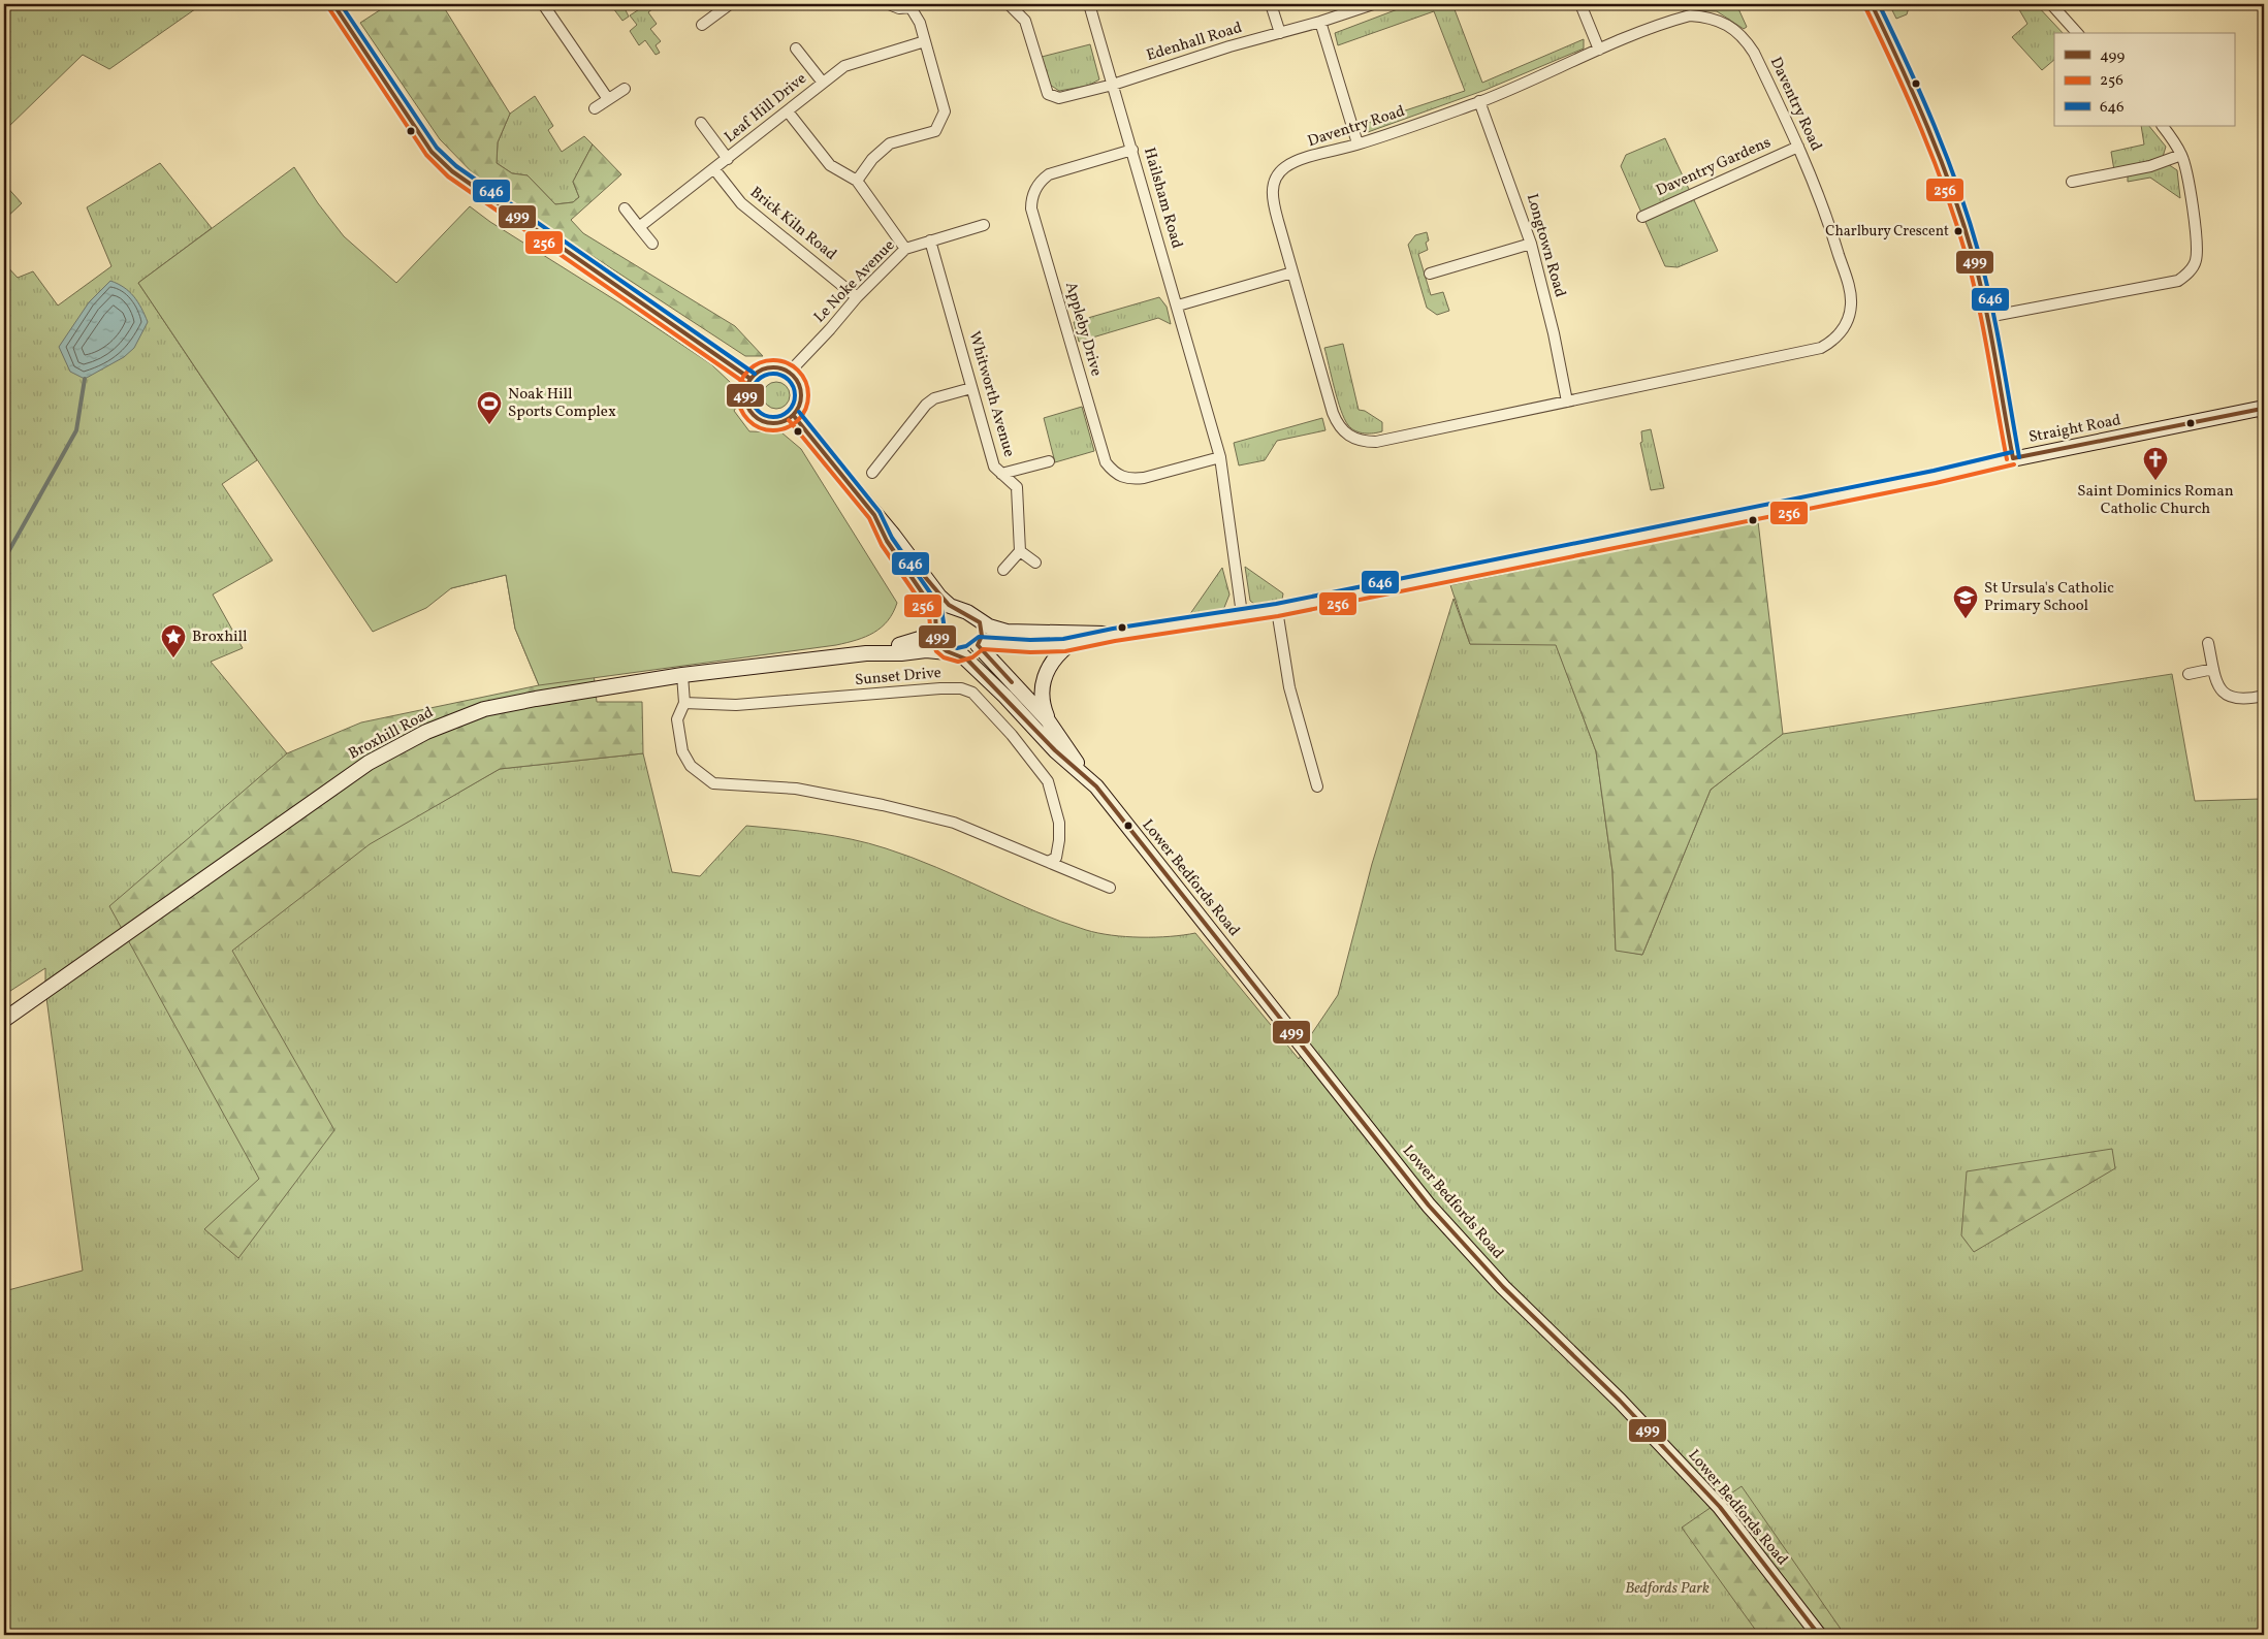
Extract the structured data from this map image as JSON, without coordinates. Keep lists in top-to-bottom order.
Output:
{
  "streets": {
    "street": [
      "Edenhall Road",
      "Daventry Road",
      "Leaf Hill Drive",
      "Daventry Gardens",
      "Hailsham Road",
      "Brick Kiln Road",
      "Longtown Road",
      "Le Noke Avenue",
      "Appleby Drive",
      "Whitworth Avenue",
      "Straight Road",
      "Sunset Drive",
      "Broxhill Road",
      "Lower Bedfords Road"
    ]
  },
  "crossings": [
    ["Edenhall Road", "Hailsham Road"],
    ["Daventry Road", "Daventry Gardens"],
    ["Daventry Road", "Longtown Road"],
    ["Leaf Hill Drive", "Brick Kiln Road"],
    ["Hailsham Road", "Appleby Drive"],
    ["Hailsham Road", "Straight Road"],
    ["Brick Kiln Road", "Le Noke Avenue"],
    ["Le Noke Avenue", "Whitworth Avenue"],
    ["Straight Road", "Broxhill Road"],
    ["Straight Road", "Lower Bedfords Road"],
    ["Broxhill Road", "Lower Bedfords Road"]
  ],
  "parks": ["Bedfords Park"],
  "places": {
    "other": ["Charlbury Crescent"],
    "sports": ["Noak Hill Sports Complex"],
    "church": ["Saint Dominics Roman Catholic Church"],
    "school or university": ["St Ursula's Catholic Primary School"],
    "place": ["Broxhill"]
  },
  "lines": ["transit line 499", "transit line 646", "transit line 256"],
  "legend": ["499", "256", "646"]
}
